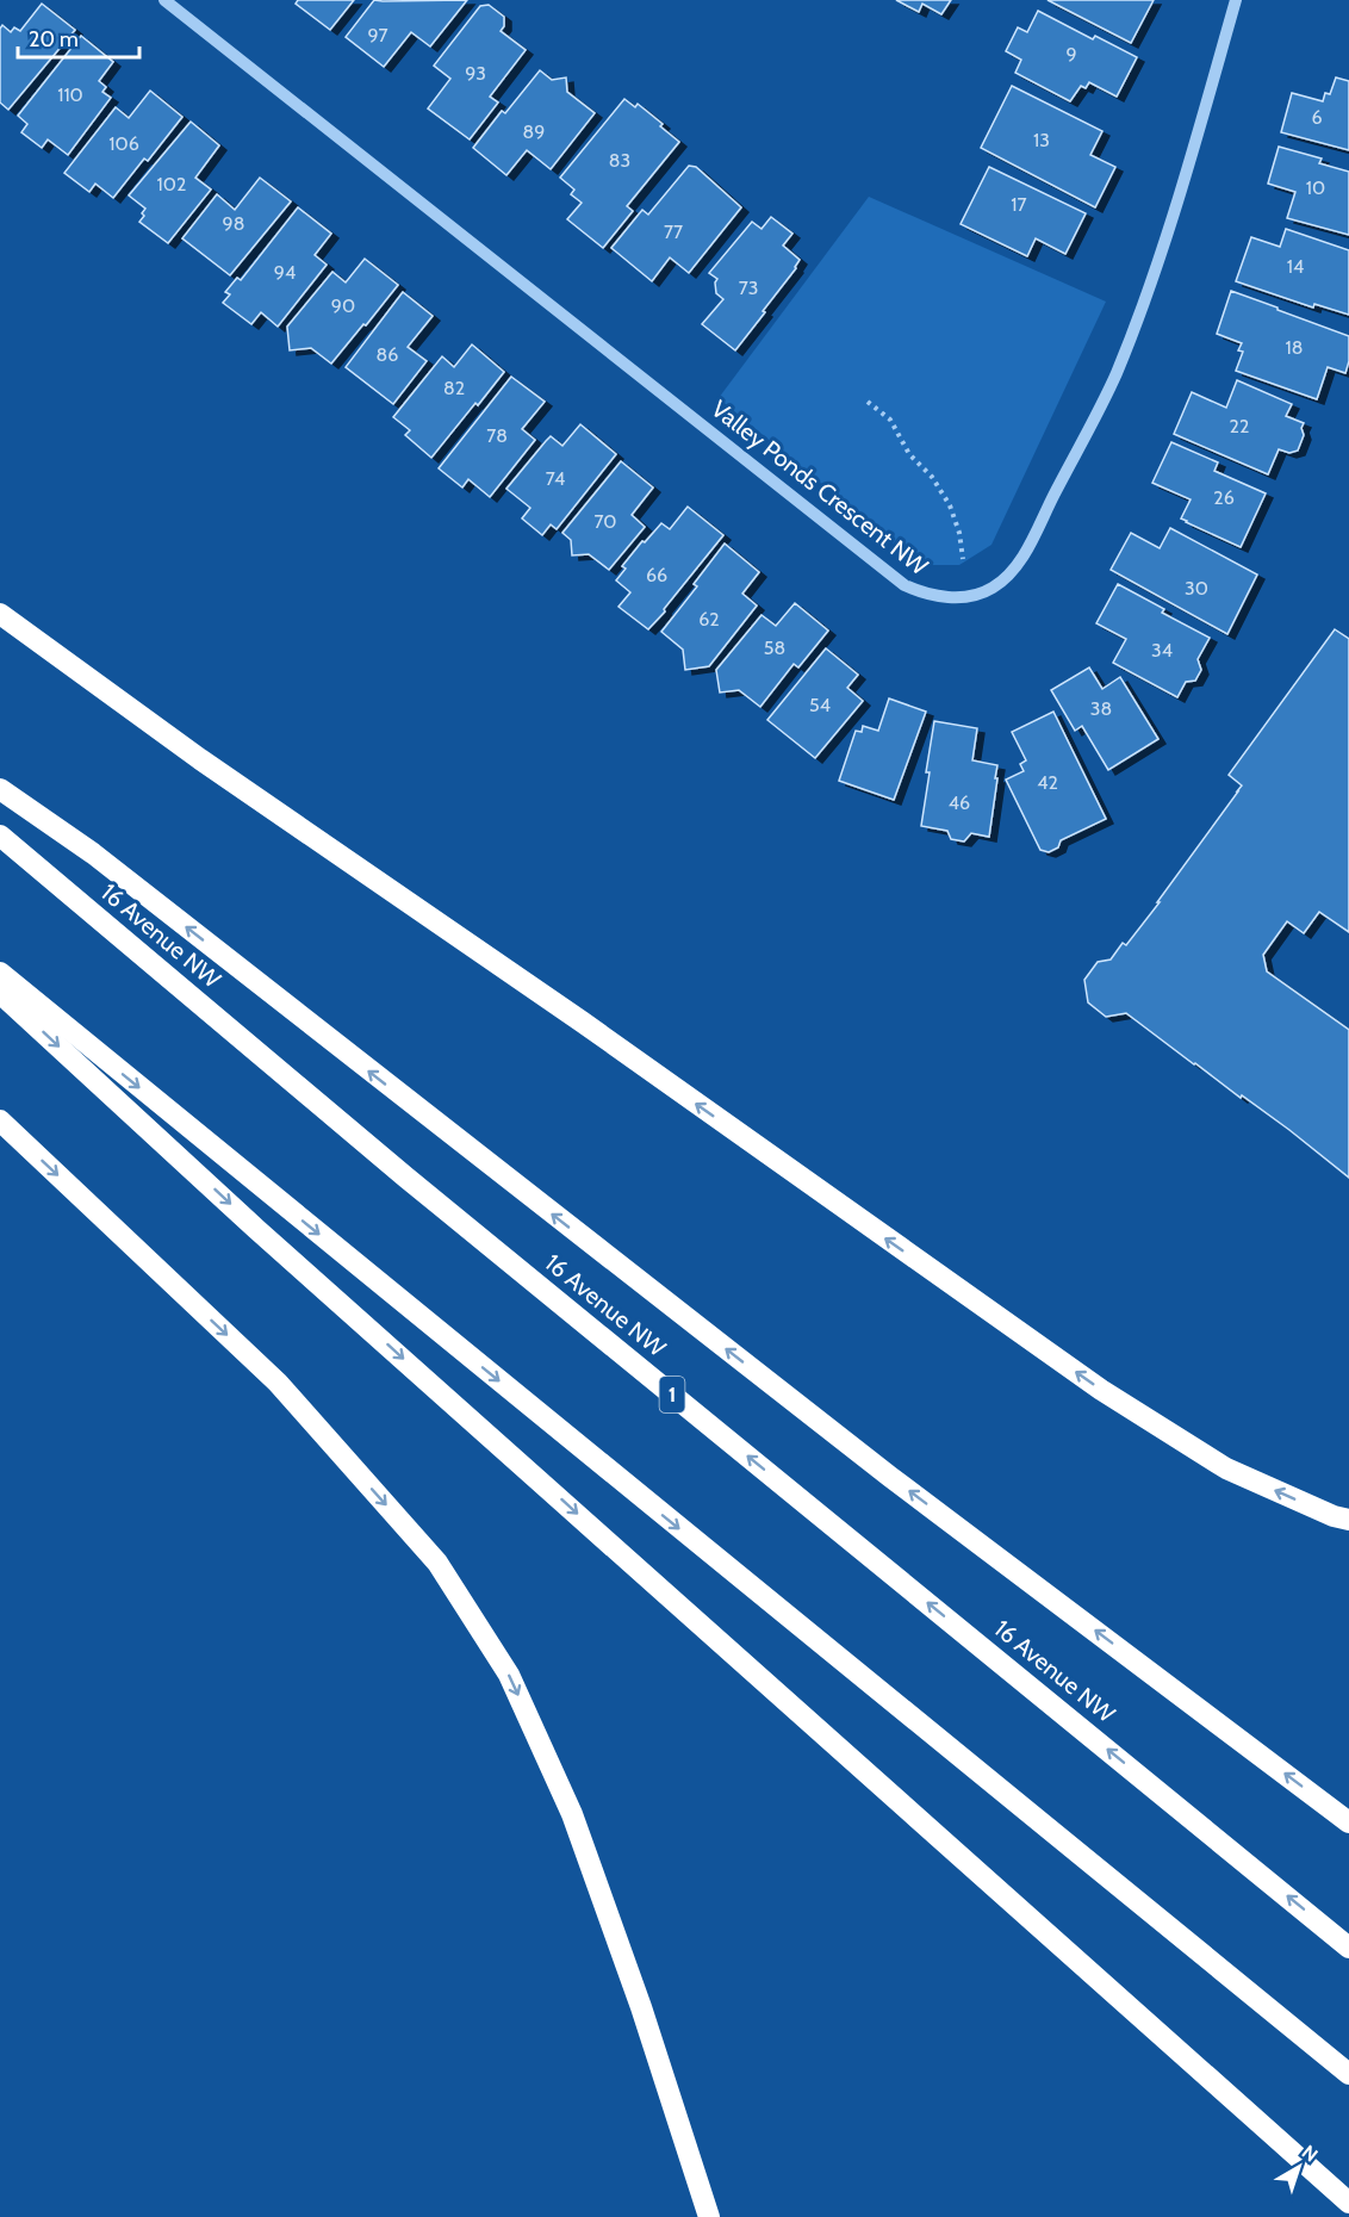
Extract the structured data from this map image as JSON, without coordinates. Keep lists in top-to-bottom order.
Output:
{
  "streets": {
    "highway": ["16 Avenue NW", "1"],
    "street": ["Valley Ponds Crescent NW"]
  },
  "house_numbers": [
    "97",
    "9",
    "93",
    "110",
    "6",
    "89",
    "13",
    "106",
    "83",
    "102",
    "10",
    "17",
    "98",
    "77",
    "14",
    "94",
    "73",
    "90",
    "18",
    "86",
    "82",
    "22",
    "78",
    "74",
    "26",
    "70",
    "66",
    "30",
    "62",
    "58",
    "34",
    "54",
    "38",
    "42",
    "46"
  ],
  "scale_bar": "20 m",
  "north": "top right"
}
